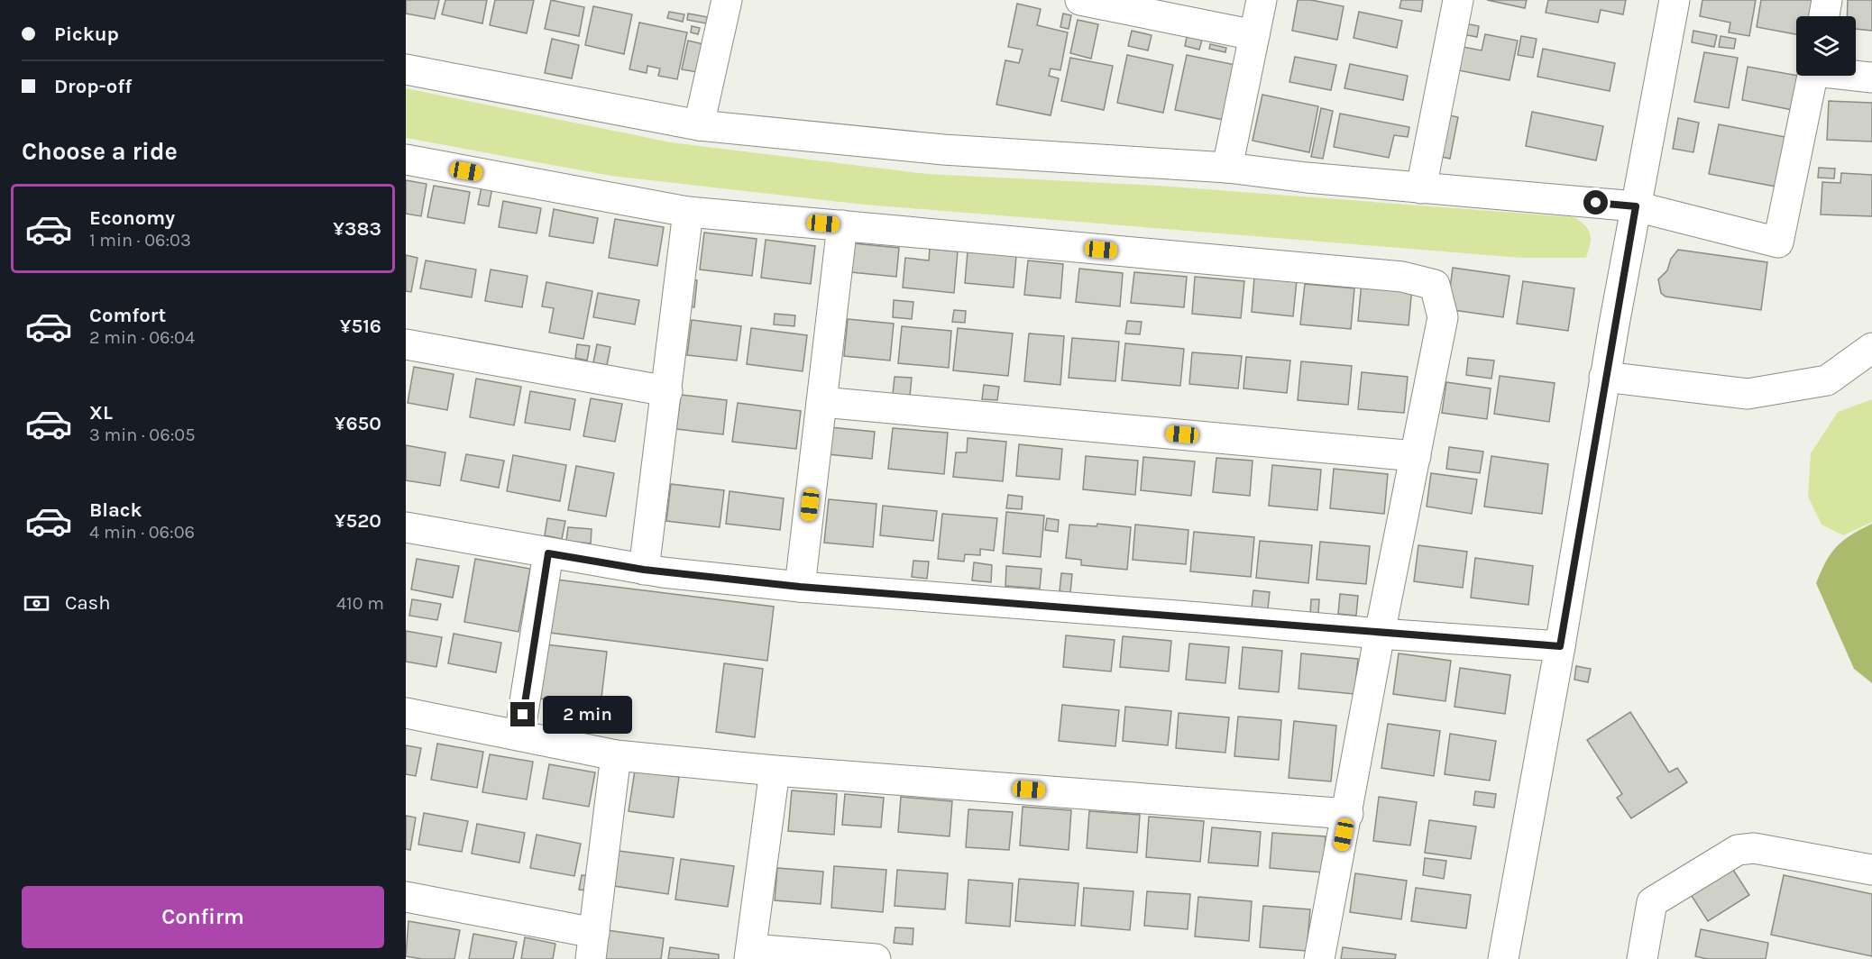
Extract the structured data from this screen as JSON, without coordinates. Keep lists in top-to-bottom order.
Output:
{
  "page": {
    "banner": ["Pickup", "Drop-off"],
    "heading": "Choose a ride",
    "list": [
      {
        "name": "Economy",
        "note": "1 min · 06:03",
        "value": "¥383"
      },
      {
        "name": "Comfort",
        "note": "2 min · 06:04",
        "value": "¥516"
      },
      {
        "name": "XL",
        "note": "3 min · 06:05",
        "value": "¥650"
      },
      {
        "name": "Black",
        "note": "4 min · 06:06",
        "value": "¥520"
      }
    ],
    "pay": ["Cash", "410 m"],
    "bubble": "2 min",
    "buttons": "Confirm"
  }
}
